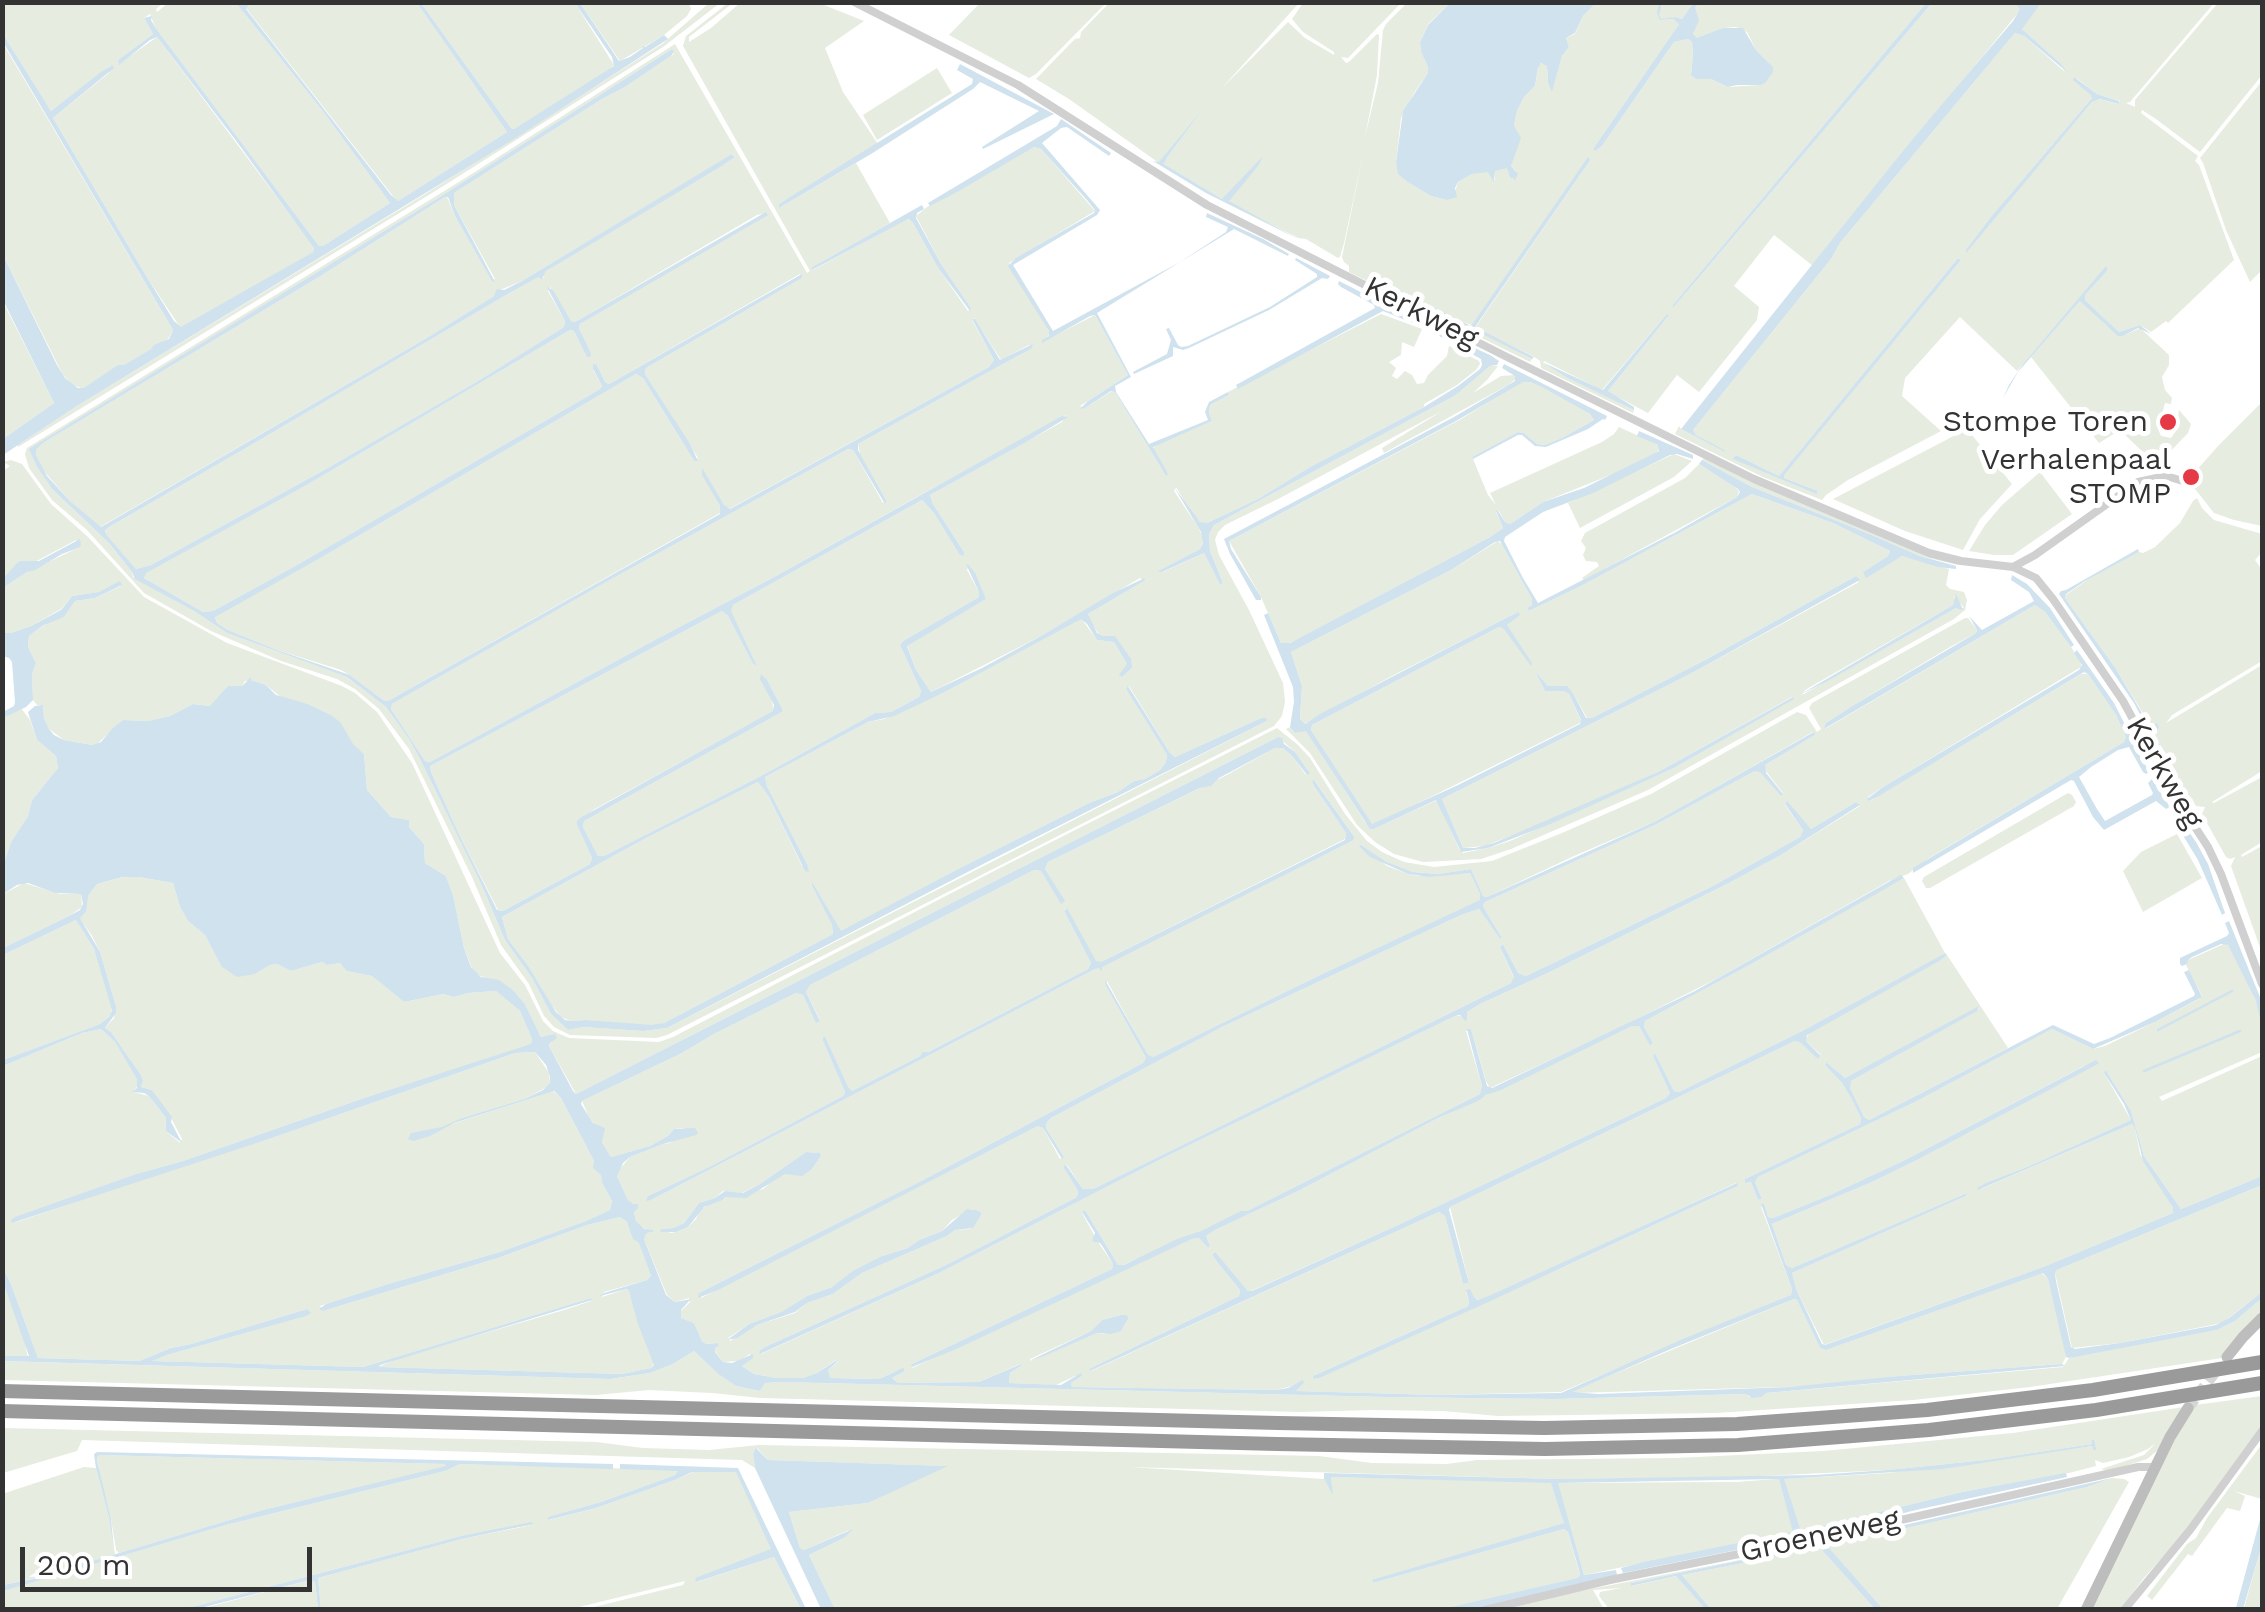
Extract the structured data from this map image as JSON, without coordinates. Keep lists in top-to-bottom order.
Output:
{
  "streets": {
    "street": ["Kerkweg", "Groeneweg"]
  },
  "places": ["Stompe Toren", "Verhalenpaal STOMP"],
  "scale_bar": "200 m"
}
